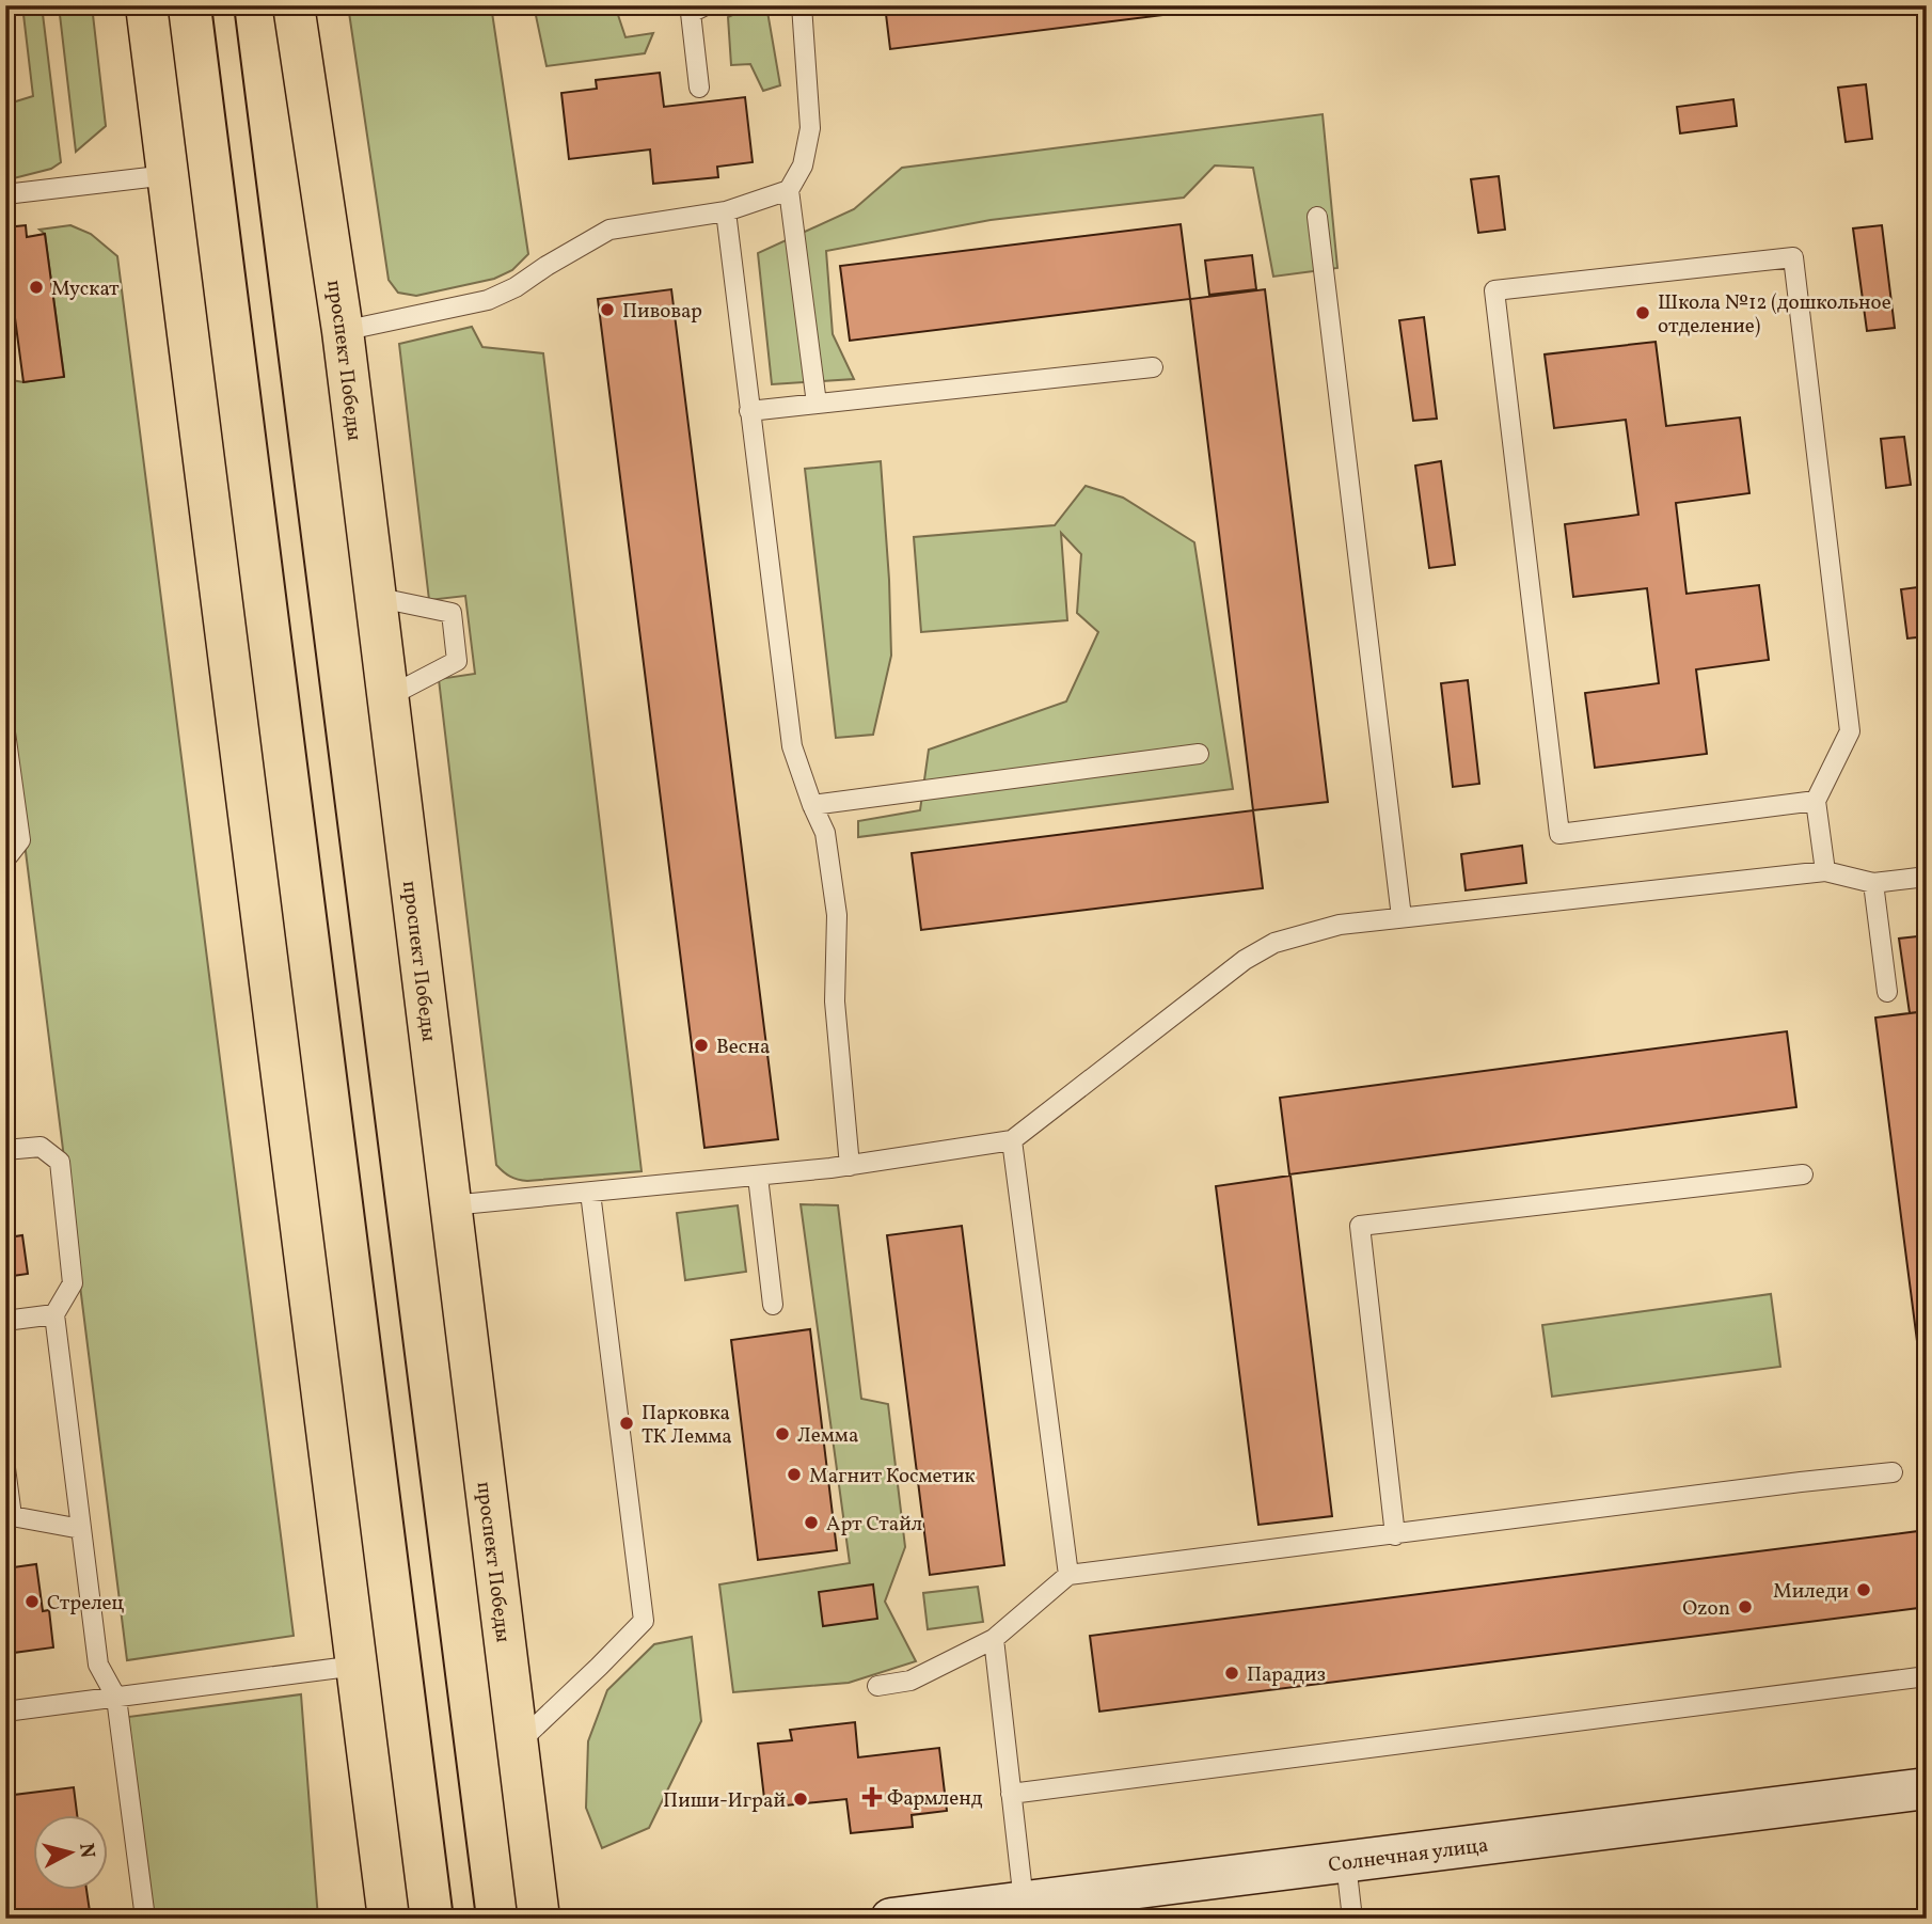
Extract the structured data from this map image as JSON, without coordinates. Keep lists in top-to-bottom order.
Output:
{
  "streets": {
    "main road": ["проспект Победы"],
    "street": ["Солнечная улица"]
  },
  "places": {
    "other": [
      "Мускат",
      "Пивовар",
      "Школа №12 (дошкольное отделение)",
      "Весна",
      "Парковка ТК Лемма",
      "Лемма",
      "Магнит Косметик",
      "Арт Стайл",
      "Миледи",
      "Стрелец",
      "Ozon",
      "Парадиз",
      "Пиши-Играй"
    ],
    "health": ["Фармленд"]
  },
  "north": "right"
}
